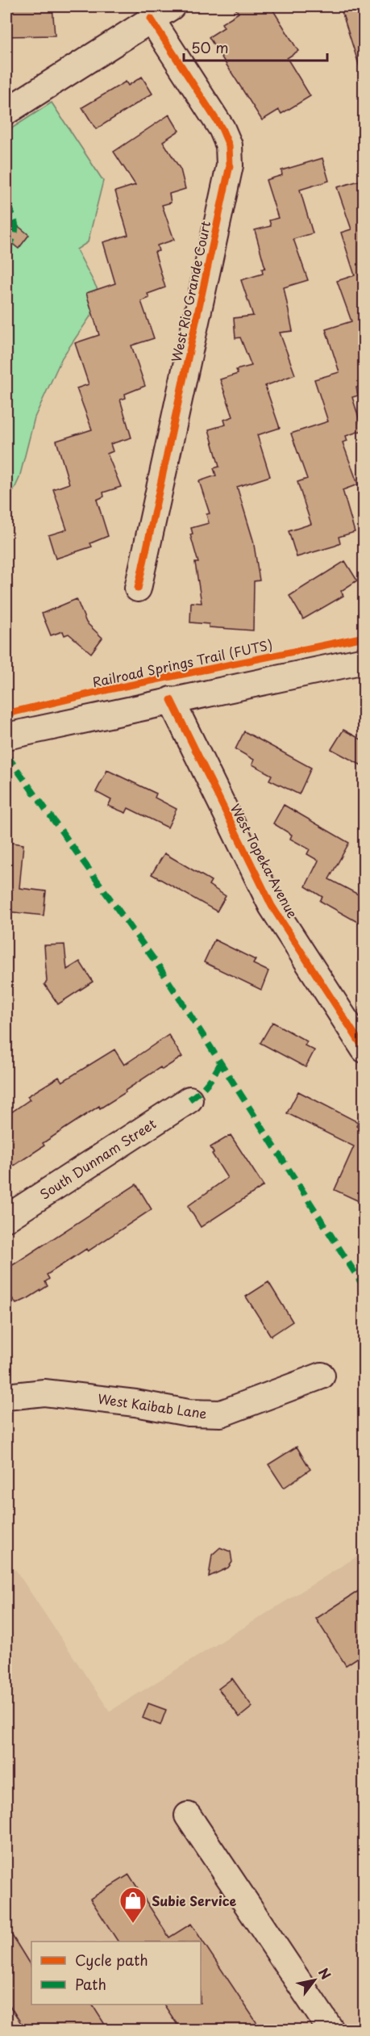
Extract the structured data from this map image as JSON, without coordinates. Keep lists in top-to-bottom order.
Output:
{
  "streets": {
    "street": [
      "West Rio Grande Court",
      "West Topeka Avenue",
      "South Dunnam Street",
      "West Kaibab Lane"
    ],
    "cycle path": ["Railroad Springs Trail (FUTS)"]
  },
  "places": {
    "shop": ["Subie Service"]
  },
  "legend": ["Cycle path", "Path"],
  "scale_bar": "50 m",
  "north": "top right"
}
